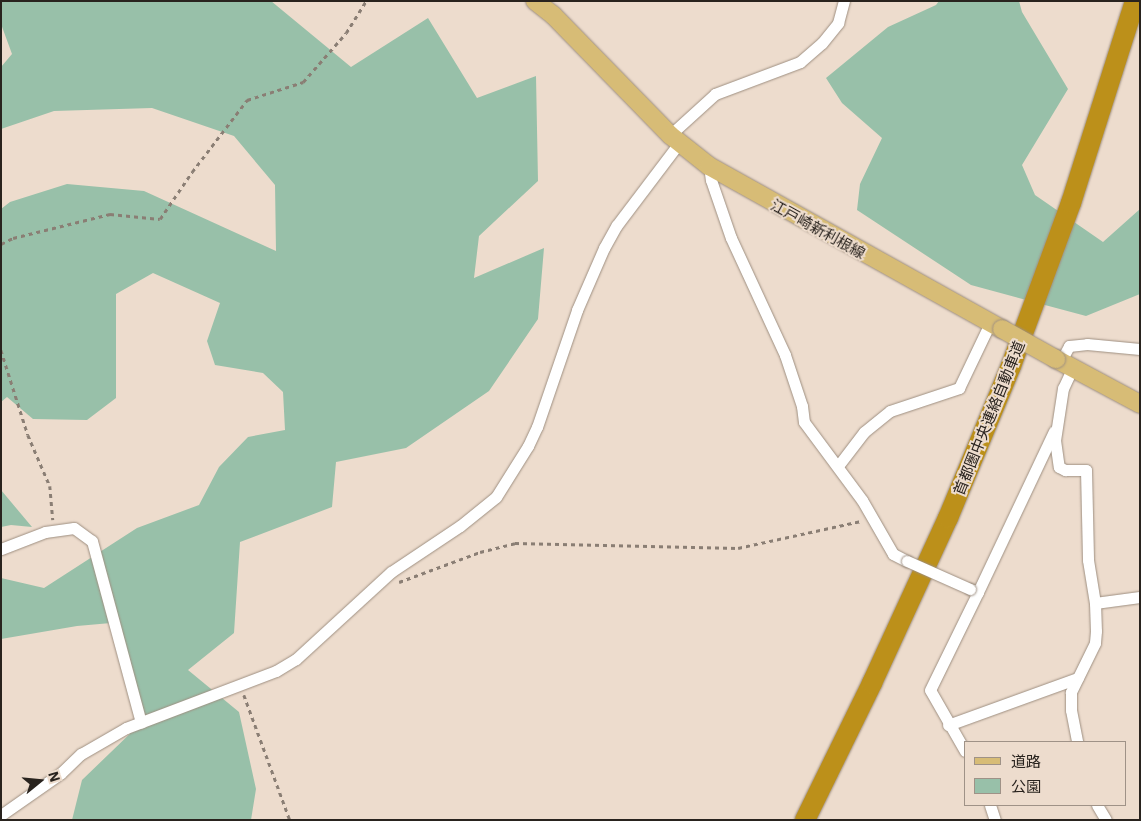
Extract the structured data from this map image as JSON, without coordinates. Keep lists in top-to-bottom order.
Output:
{
  "streets": {
    "highway": ["首都圏中央連絡自動車道"],
    "main road": ["江戸崎新利根線"]
  },
  "legend": ["道路", "公園"],
  "north": "right"
}
